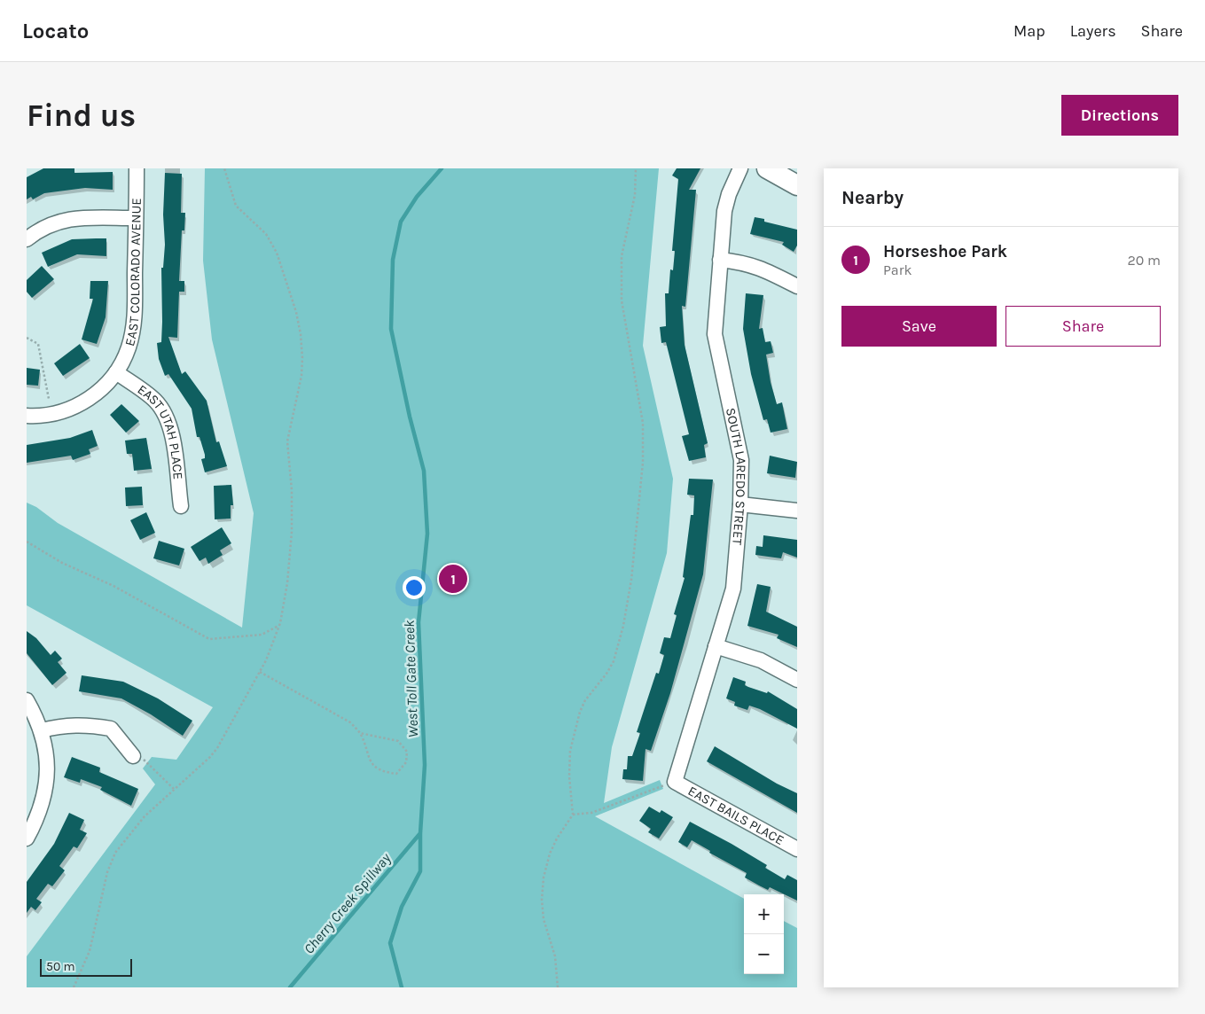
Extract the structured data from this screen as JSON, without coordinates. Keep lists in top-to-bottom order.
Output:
{
  "streets": {
    "street": [
      "EAST COLORADO AVENUE",
      "EAST UTAH PLACE",
      "SOUTH LAREDO STREET",
      "EAST BAILS PLACE"
    ]
  },
  "crossings": [
    ["EAST COLORADO AVENUE", "EAST UTAH PLACE"],
    ["SOUTH LAREDO STREET", "EAST BAILS PLACE"]
  ],
  "water": ["West Toll Gate Creek", "Cherry Creek Spillway"],
  "scale_bar": "50 m",
  "page": {
    "header": "Locato",
    "nav": ["Map", "Layers", "Share"],
    "buttons": [
      "Directions",
      ["Save", "Share"]
    ],
    "title": "Find us",
    "heading": "Nearby",
    "list": [
      {
        "mark": "1",
        "name": "Horseshoe Park",
        "note": "Park",
        "value": "20 m"
      }
    ],
    "pins": "1",
    "map_buttons": ["+", "−"],
    "scale": "50 m"
  }
}
